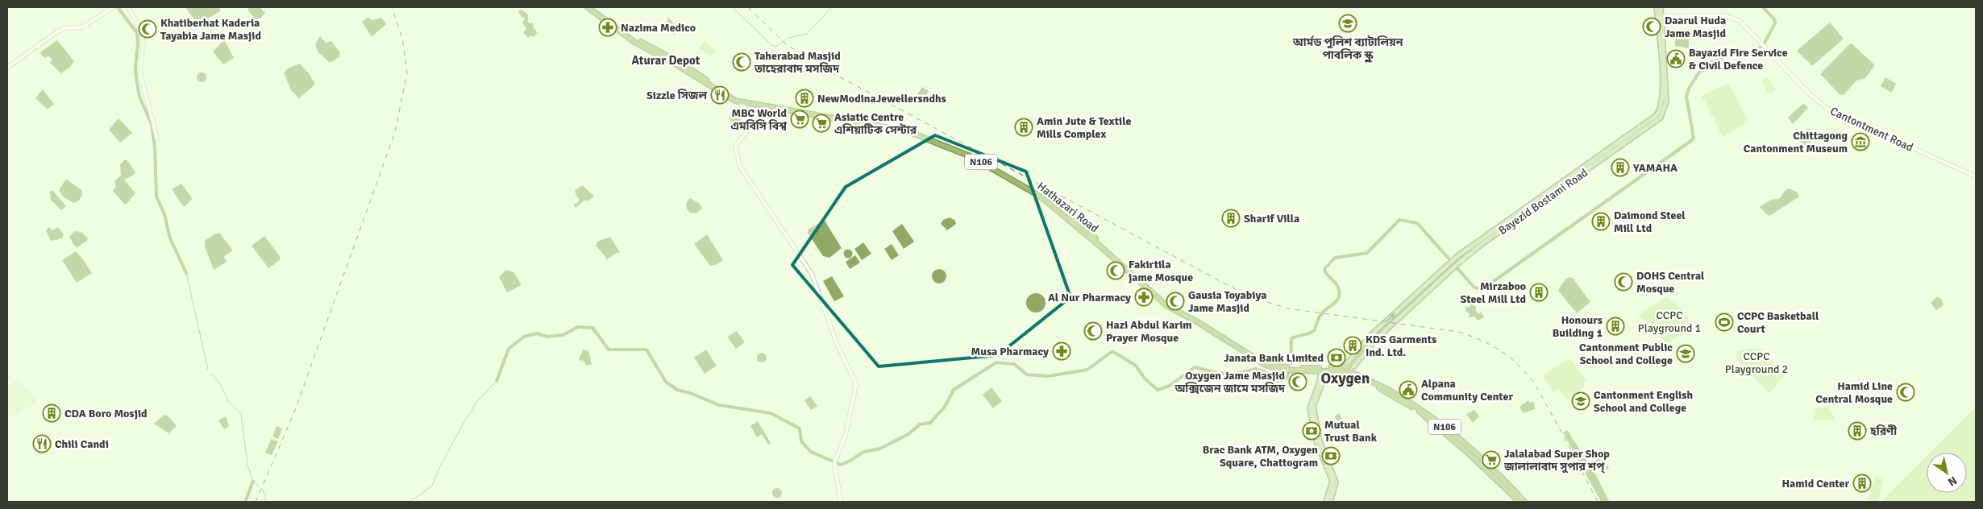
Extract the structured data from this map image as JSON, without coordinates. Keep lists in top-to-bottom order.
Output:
{
  "streets": {
    "highway": ["N106", "Hathazari Road"],
    "main road": ["Bayezid Bostami Road"],
    "street": ["Cantontment Road"]
  },
  "crossings": [
    ["Cantontment Road", "Bayezid Bostami Road"],
    ["N106", "Bayezid Bostami Road"],
    ["N106", "Hathazari Road"],
    ["Bayezid Bostami Road", "Hathazari Road"]
  ],
  "districts": ["Aturar Depot", "Oxygen"],
  "parks": ["CCPC Playground 1", "CCPC Playground 2"],
  "places": {
    "school or university": ["আর্মড পুলিশ ব্যাটালিয়ন পাবলিক স্কুল", "Cantonment Public School and College", "Cantonment English School and College"],
    "mosque": [
      "Daarul Huda Jame Masjid",
      "Khatiberhat Kaderia Tayabia Jame Masjid",
      "Taherabad Masjid তাহেরাবাদ মসজিদ",
      "Fakirtila jame Mosque",
      "DOHS Central Mosque",
      "Gausia Toyabiya Jame Masjid",
      "Hazi Abdul Karim Prayer Mosque",
      "Oxygen Jame Masjid অক্সিজেন জামে মসজিদ",
      "Hamid Line Central Mosque"
    ],
    "pharmacy": ["Nazima Medico", "Al Nur Pharmacy", "Musa Pharmacy"],
    "public building": ["Bayazid Fire Service & Civil Defence", "Alpana Community Center"],
    "restaurant": ["Sizzle সিজল", "Chili Candi"],
    "building": [
      "NewModinaJewellersndhs",
      "Amin Jute & Textile Mills Complex",
      "YAMAHA",
      "Sharif Villa",
      "Daimond Steel Mill Ltd",
      "Mirzaboo Steel Mill Ltd",
      "Honours Building 1",
      "KDS Garments Ind. Ltd.",
      "CDA Boro Mosjid",
      "হরিণী",
      "Hamid Center"
    ],
    "supermarket": ["MBC World এমবিসি বিশ্ব", "Asiatic Centre এশিয়াটিক সেন্টার", "Jalalabad Super Shop জালালাবাদ সুপার শপ্"],
    "museum": ["Chittagong Cantonment Museum"],
    "sports": ["CCPC Basketball Court"],
    "bank": ["Janata Bank Limited", "Mutual Trust Bank", "Brac Bank ATM, Oxygen Square, Chattogram"]
  },
  "north": "bottom right"
}
